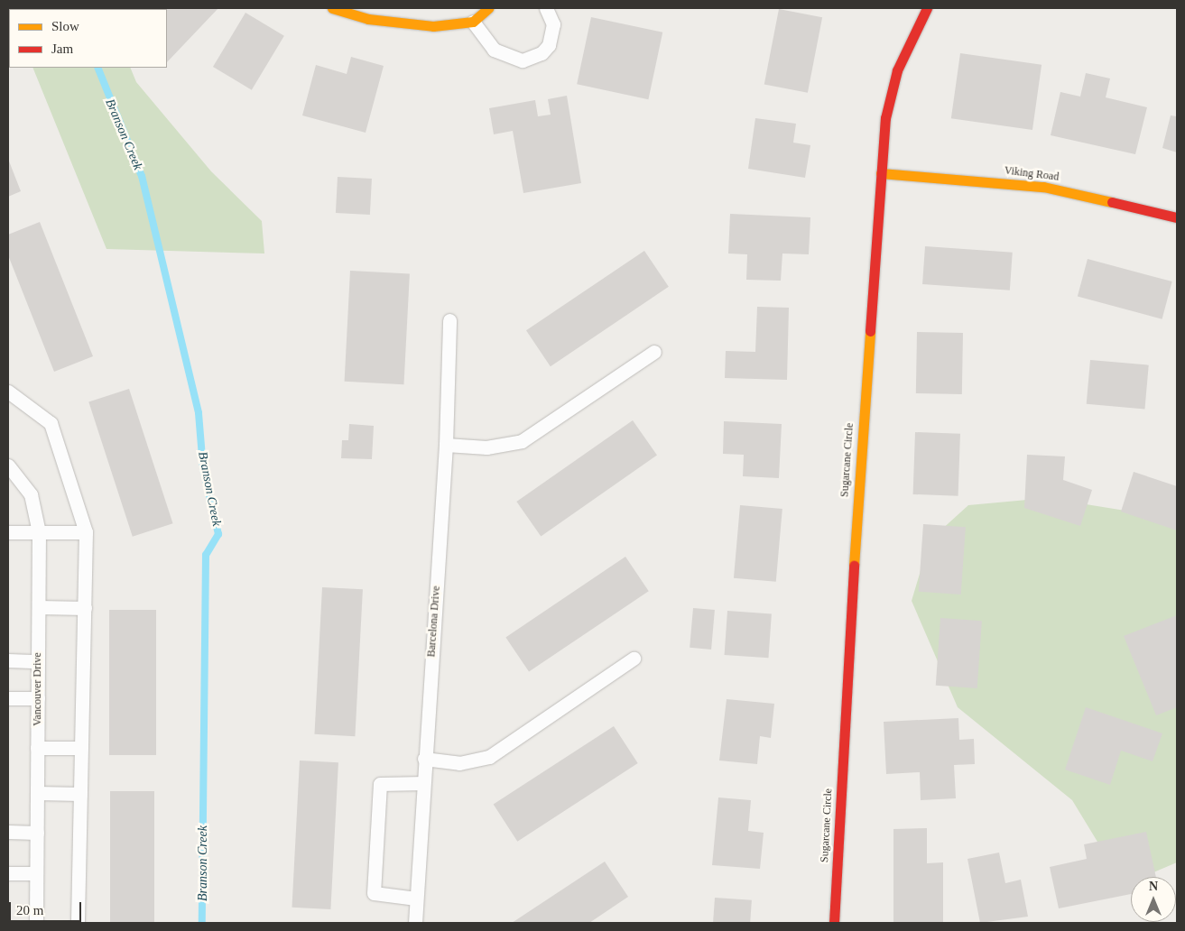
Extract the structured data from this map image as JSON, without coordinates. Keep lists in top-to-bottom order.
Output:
{
  "streets": {
    "street": ["Viking Road", "Sugarcane Circle"],
    "lane": ["Barcelona Drive", "Vancouver Drive"]
  },
  "crossings": [
    ["Viking Road", "Sugarcane Circle"]
  ],
  "water": ["Branson Creek"],
  "legend": ["Slow", "Jam"],
  "scale_bar": "20 m",
  "north": "top"
}
